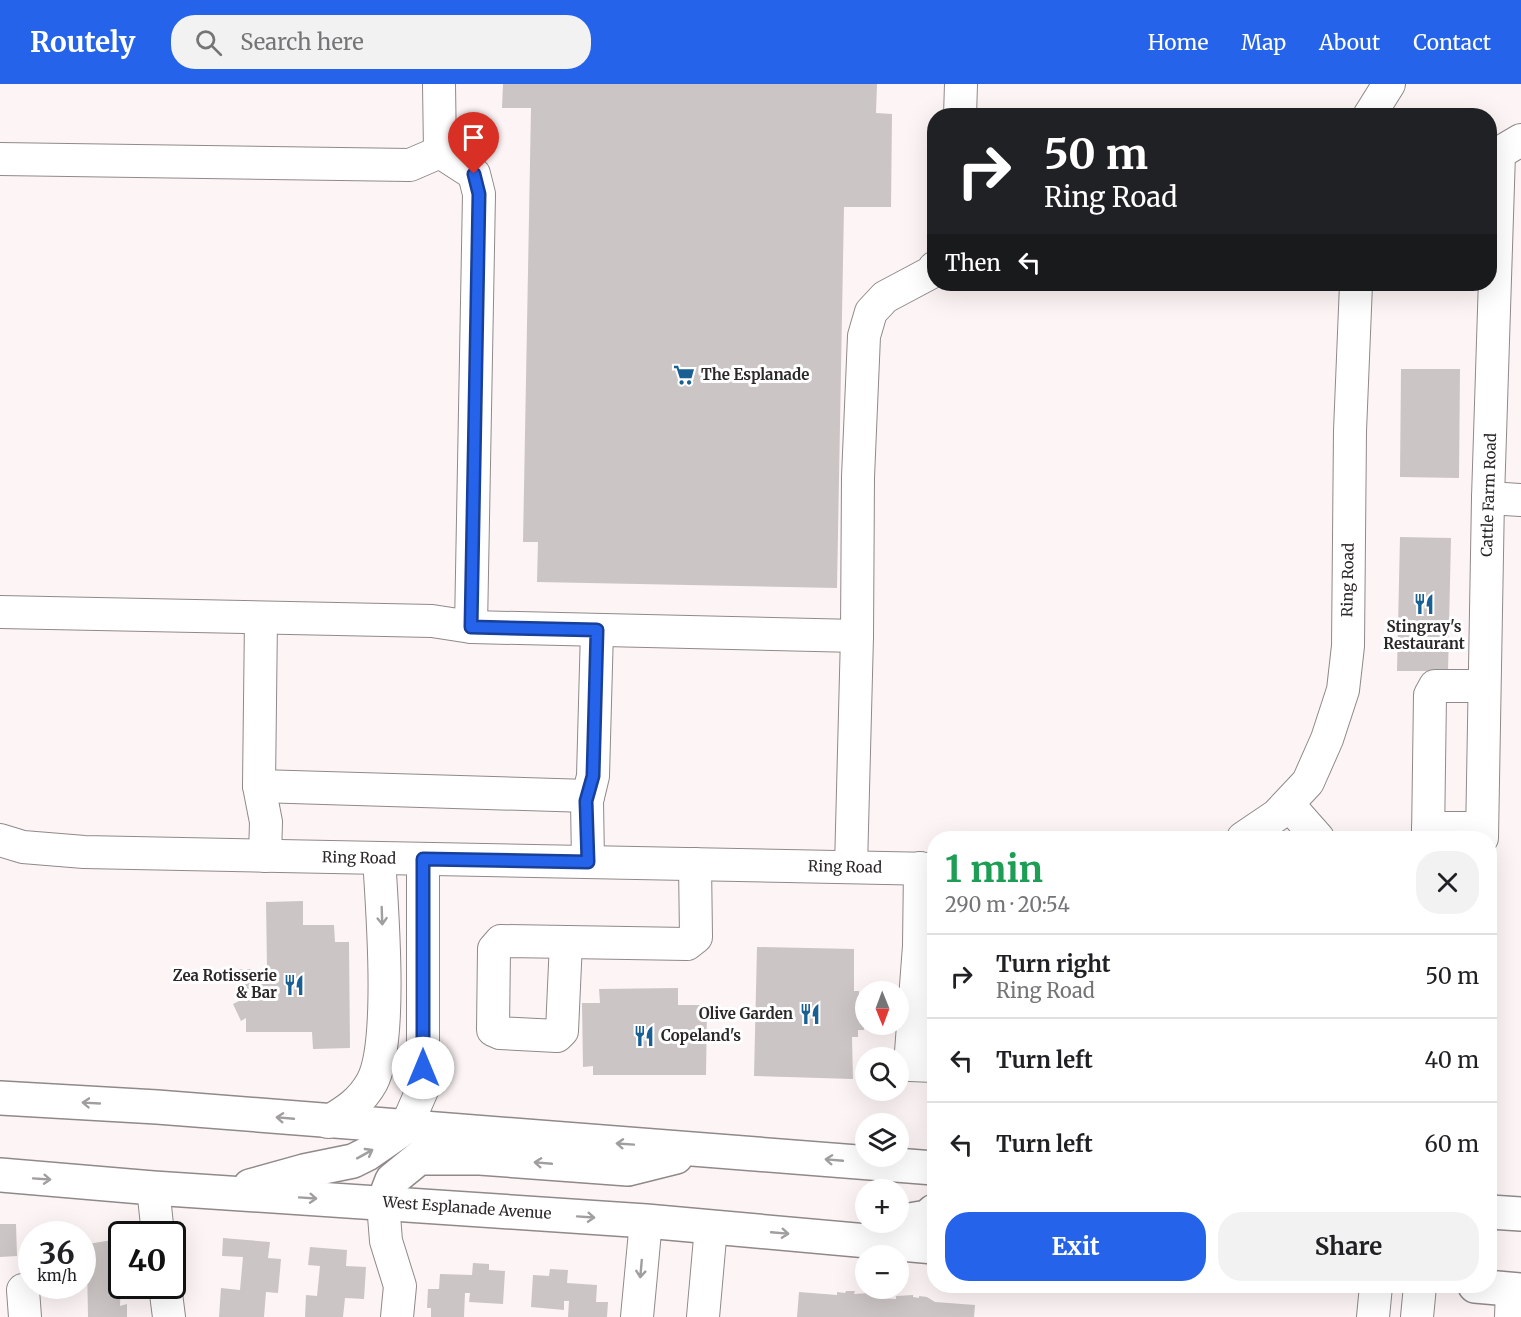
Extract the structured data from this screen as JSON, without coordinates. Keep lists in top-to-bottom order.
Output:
{
  "streets": {
    "main road": ["West Esplanade Avenue"],
    "street": ["Cattle Farm Road", "Ring Road"]
  },
  "places": {
    "supermarket": ["The Esplanade"],
    "restaurant": [
      "Stingray's Restaurant",
      "Zea Rotisserie & Bar",
      "Olive Garden",
      "Copeland's"
    ]
  },
  "north": "bottom",
  "page": {
    "header": "Routely",
    "search": "Search here",
    "nav": [
      "Home",
      "Map",
      "About",
      "Contact"
    ],
    "turn": ["50 m", "Ring Road"],
    "then": "Then",
    "heading": ["1 min", "290 m · 20:54"],
    "list": [
      {
        "name": "Turn right",
        "note": "Ring Road",
        "value": "50 m"
      },
      {
        "name": "Turn left",
        "value": "40 m"
      },
      {
        "name": "Turn left",
        "value": "60 m"
      }
    ],
    "map_buttons": ["+", "−"],
    "buttons": ["Exit", "Share"],
    "speed": "36 km/h",
    "limit": "40"
  }
}
